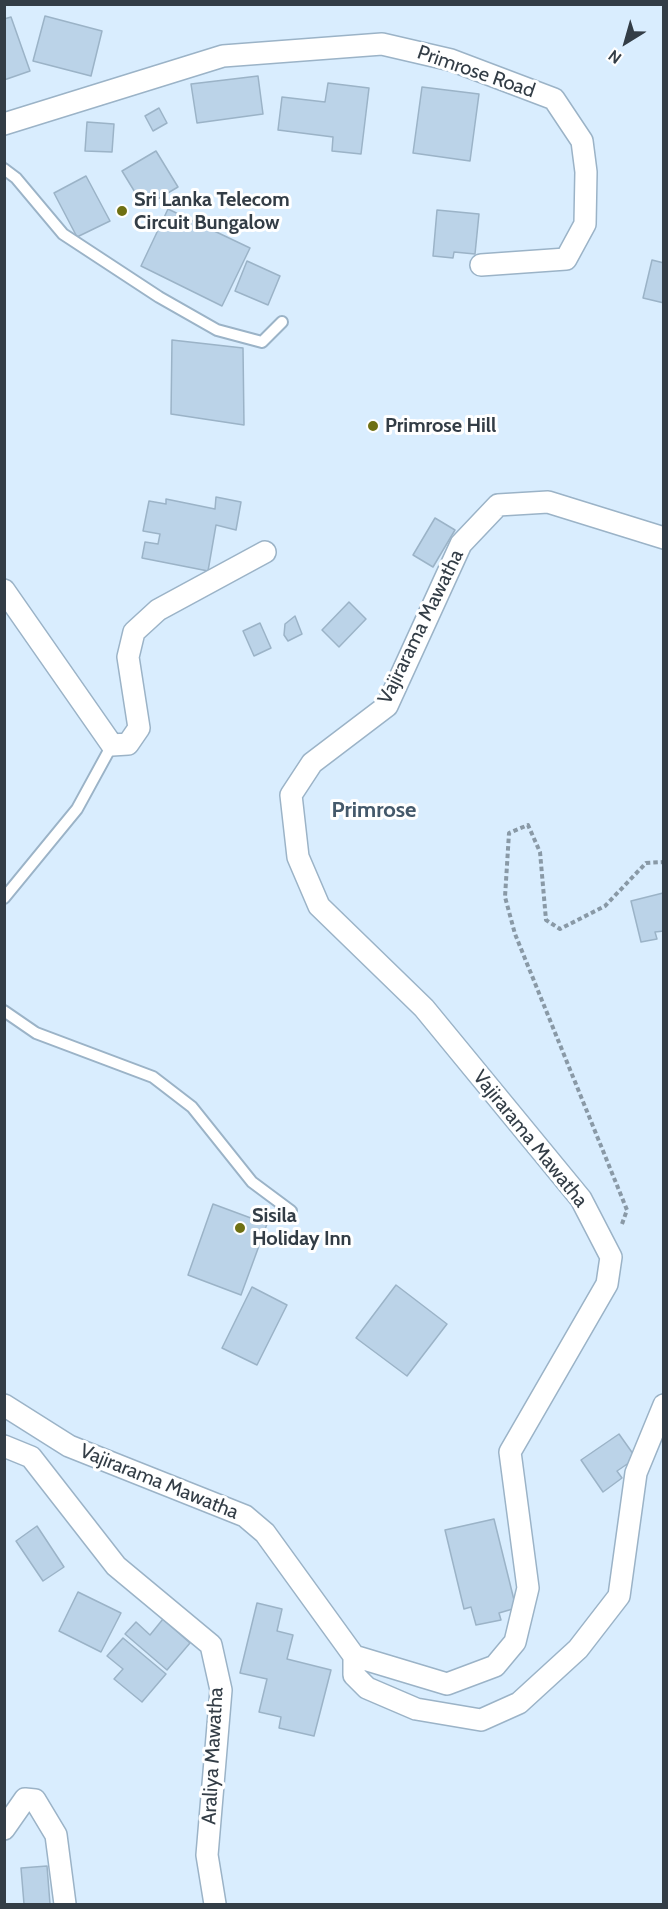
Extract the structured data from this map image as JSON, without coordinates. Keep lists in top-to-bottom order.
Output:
{
  "streets": {
    "street": ["Primrose Road", "Vajirarama Mawatha", "Araliya Mawatha"]
  },
  "districts": ["Primrose"],
  "places": ["Sri Lanka Telecom Circuit Bungalow", "Primrose Hill", "Sisila Holiday Inn"],
  "north": "bottom left"
}
